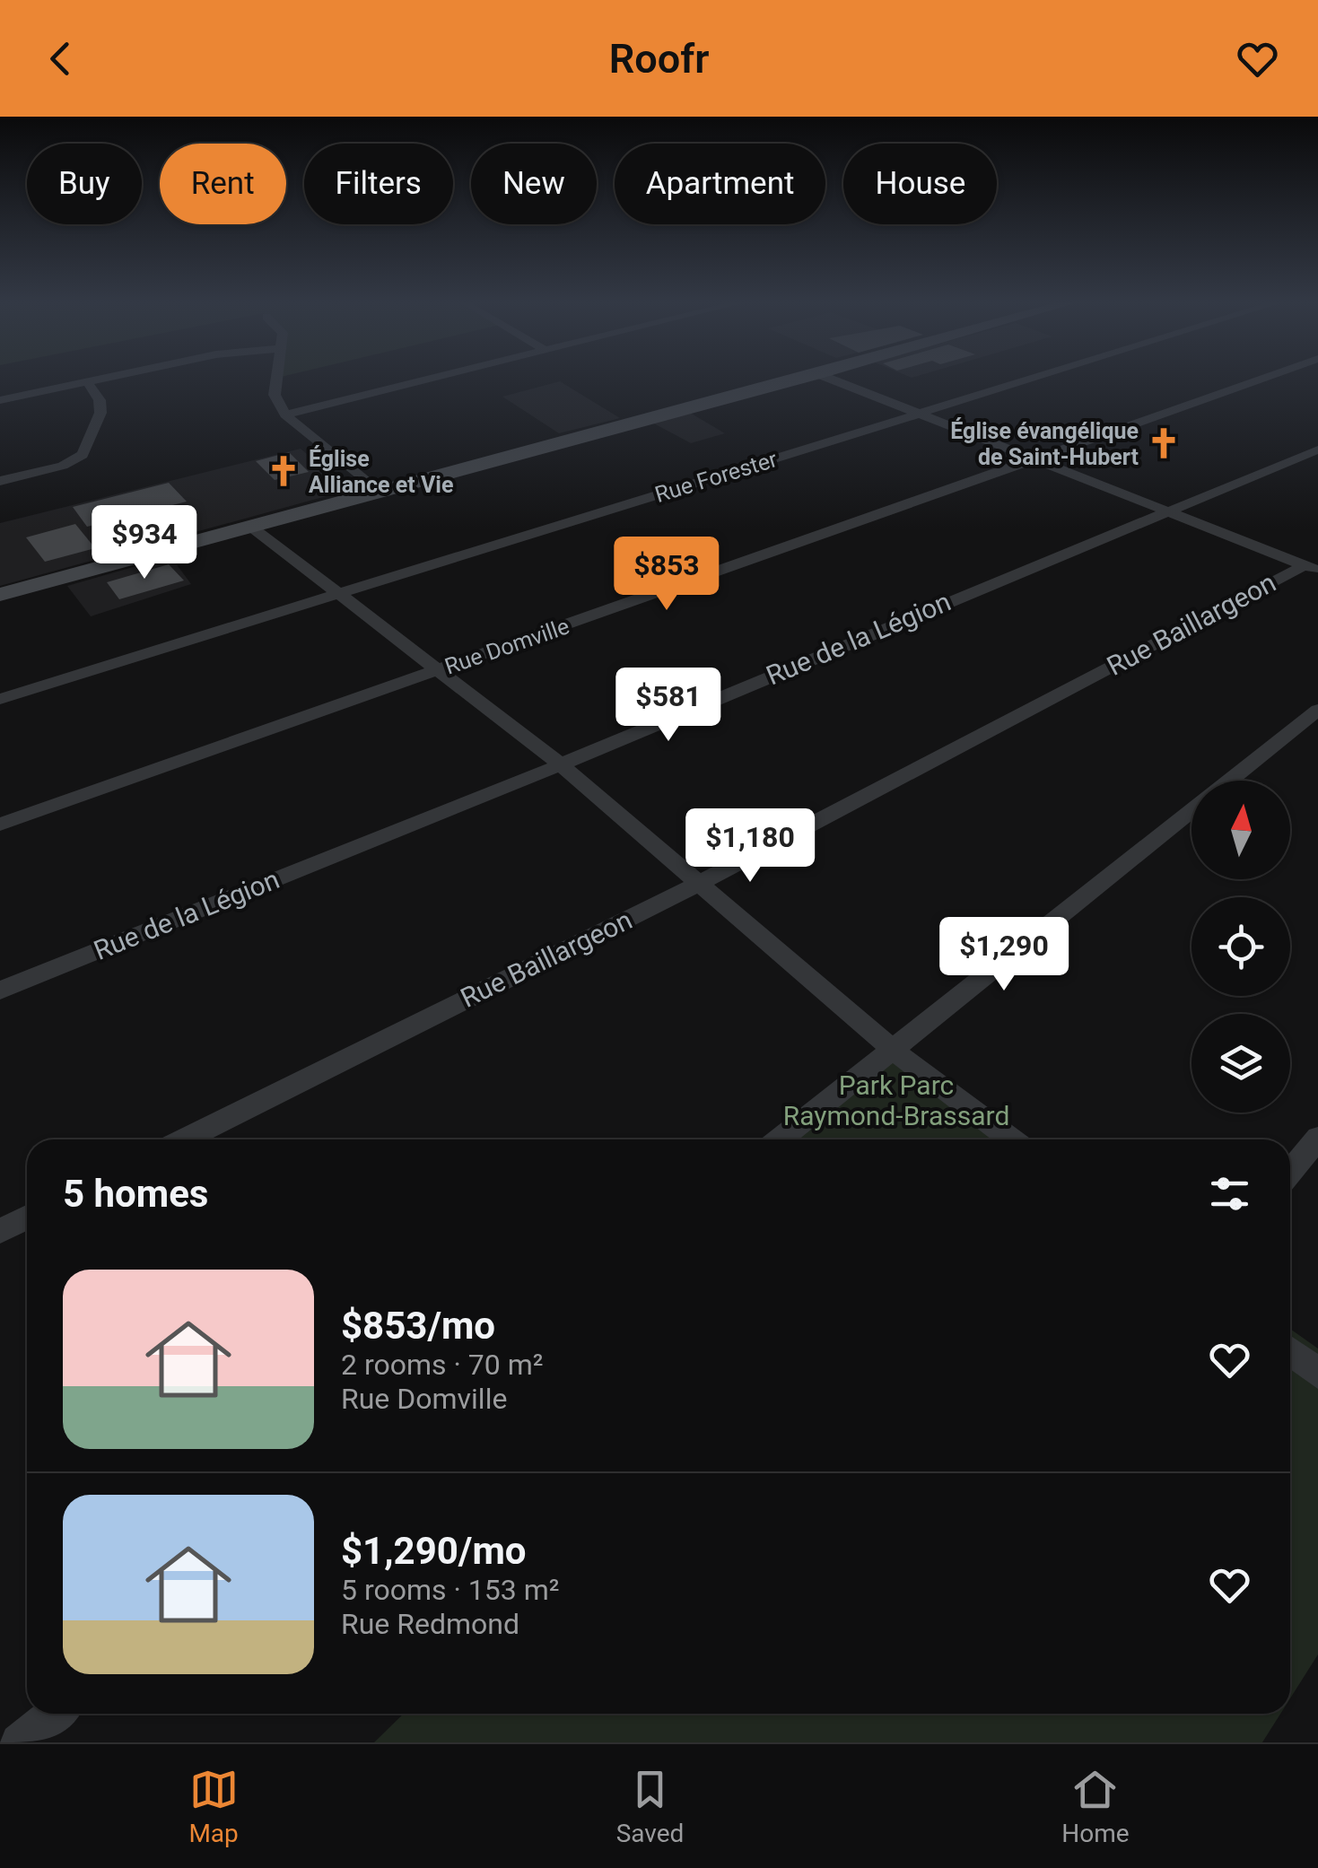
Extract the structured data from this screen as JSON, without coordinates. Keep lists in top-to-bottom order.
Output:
{
  "streets": {
    "street": [
      "Rue Forester",
      "Rue Baillargeon",
      "Rue de la Légion",
      "Rue Domville"
    ]
  },
  "parks": ["Park Parc Raymond-Brassard"],
  "places": {
    "church": ["Église évangélique de Saint-Hubert", "Église Alliance et Vie"]
  },
  "north": "top",
  "page": {
    "header": "Roofr",
    "chip": [
      "Buy",
      "Rent",
      "Filters",
      "New",
      "Apartment",
      "House"
    ],
    "price": [
      "$934",
      "$853",
      "$581",
      "$1,180",
      "$1,290"
    ],
    "heading": "5 homes",
    "list": [
      {
        "name": "$853/mo",
        "note": "2 rooms · 70 m² · Rue Domville"
      },
      {
        "name": "$1,290/mo",
        "note": "5 rooms · 153 m² · Rue Redmond"
      }
    ],
    "tabs": ["Map", "Saved", "Home"]
  }
}
